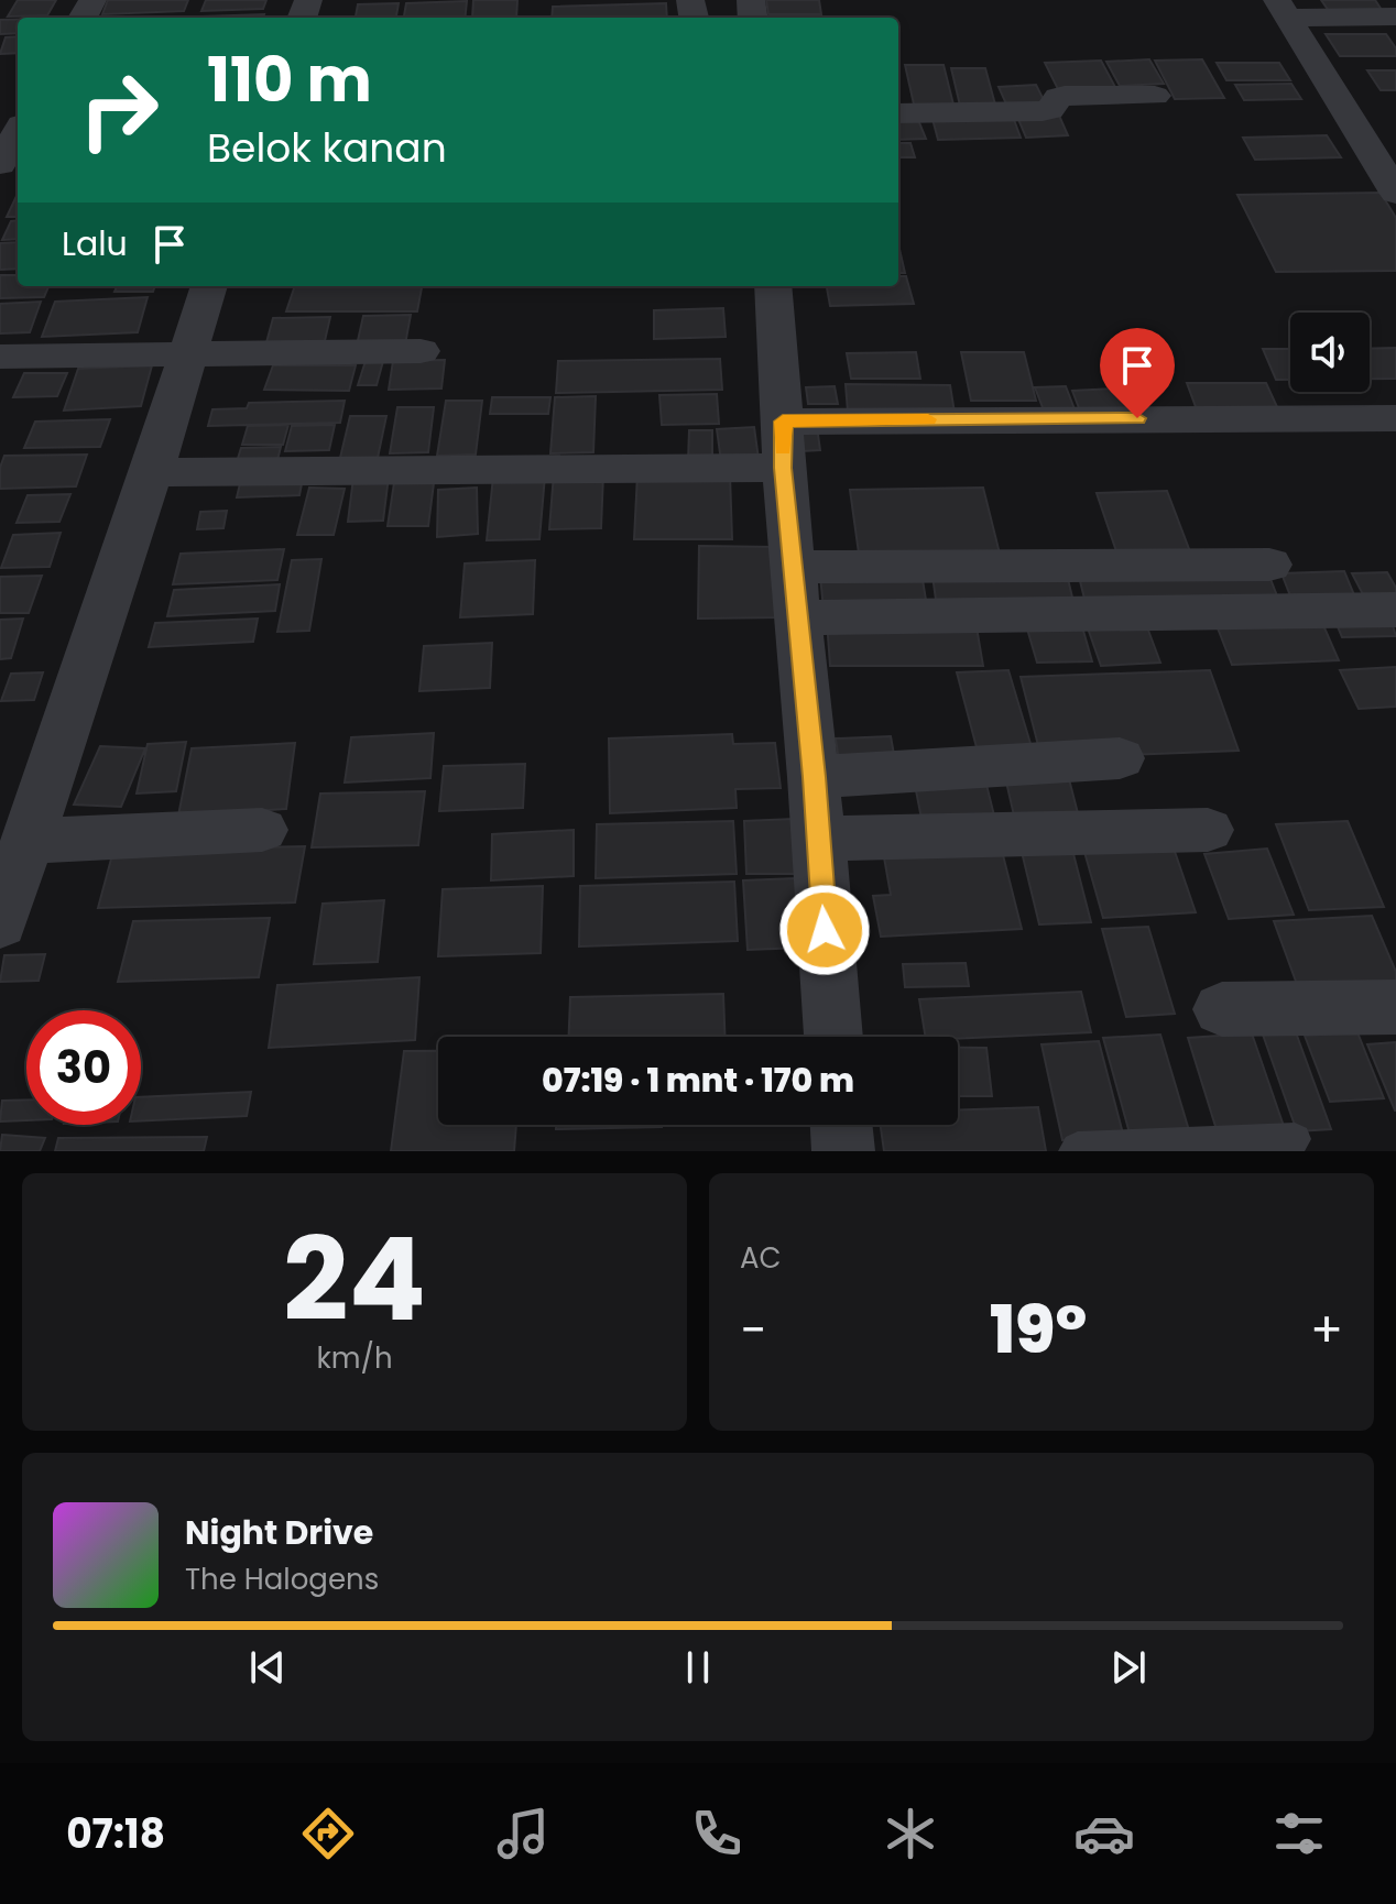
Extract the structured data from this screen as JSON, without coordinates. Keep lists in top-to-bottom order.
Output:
{
  "page": {
    "turn": ["110 m", "Belok kanan"],
    "then": "Lalu",
    "limit": "30",
    "trip": "07:19 · 1 mnt · 170 m",
    "tile": [
      ["24", "km/h"],
      "AC"
    ],
    "heat": ["−", "19°", "+"],
    "song": ["Night Drive", "The Halogens"],
    "tabs": "07:18"
  }
}
